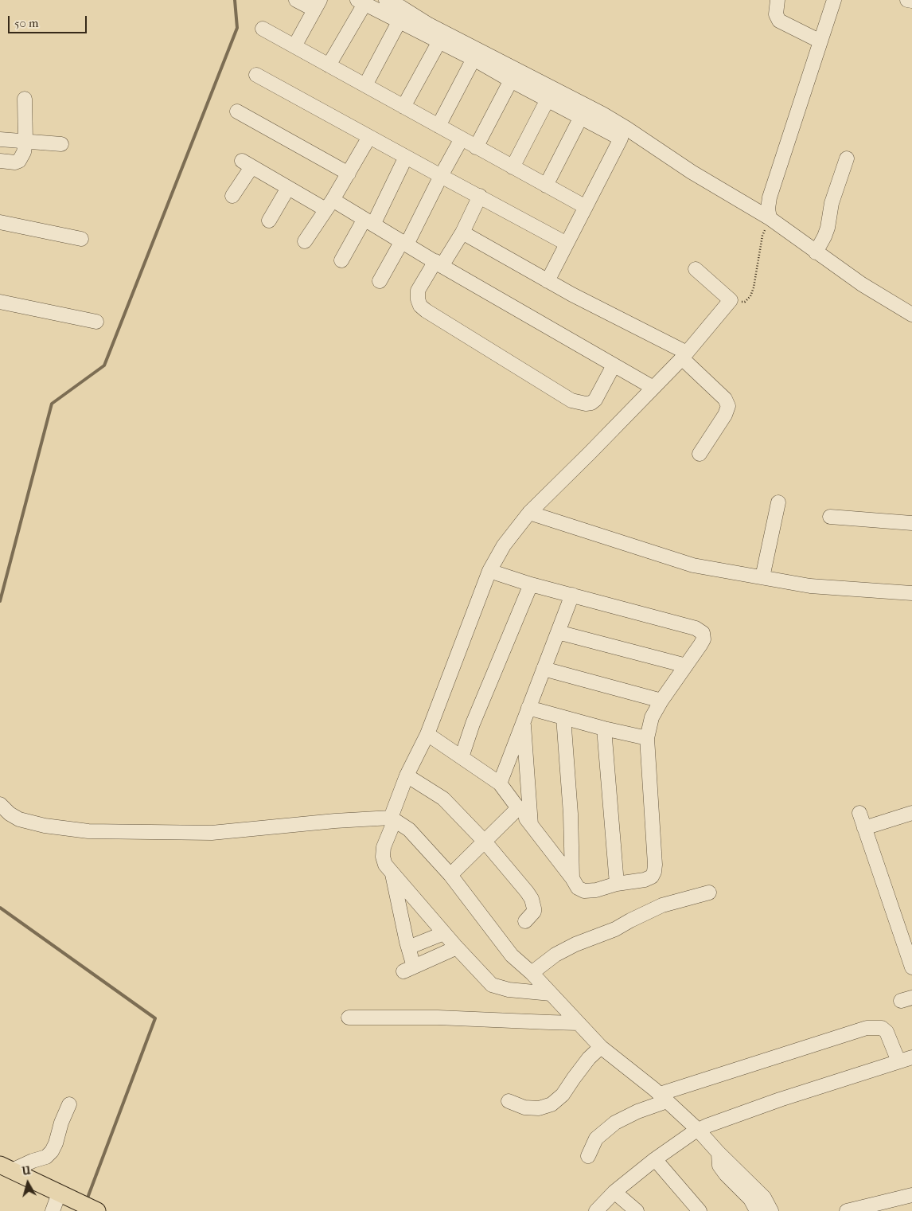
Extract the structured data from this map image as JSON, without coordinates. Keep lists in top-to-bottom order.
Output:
{
  "scale_bar": "50 m",
  "north": "top"
}
